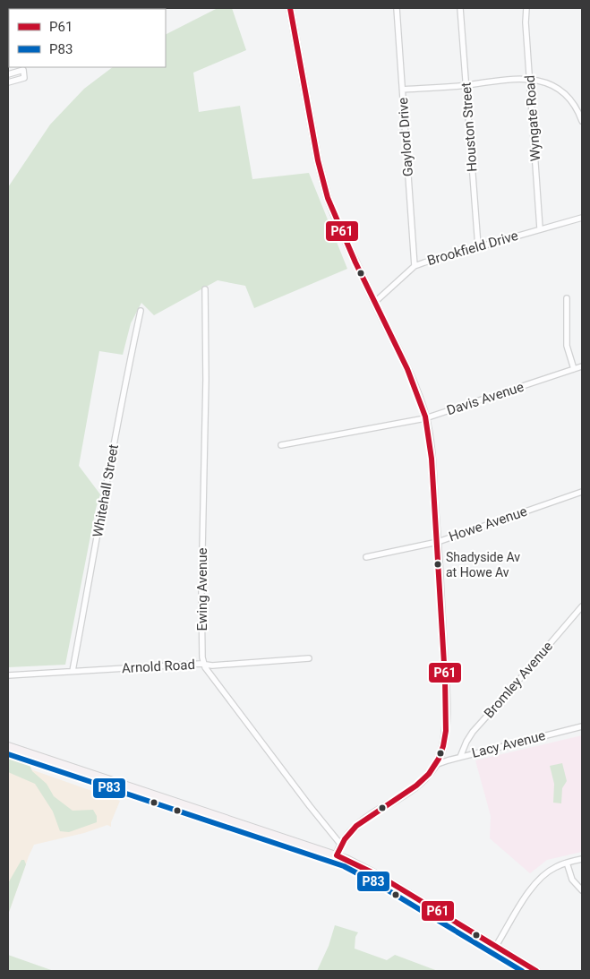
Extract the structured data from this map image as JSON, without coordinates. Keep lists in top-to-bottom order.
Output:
{
  "streets": {
    "street": [
      "Wyngate Road",
      "Houston Street",
      "Gaylord Drive",
      "Brookfield Drive",
      "Davis Avenue",
      "Whitehall Street",
      "Howe Avenue",
      "Ewing Avenue",
      "Arnold Road",
      "Bromley Avenue",
      "Lacy Avenue"
    ]
  },
  "crossings": [
    ["Wyngate Road", "Brookfield Drive"],
    ["Houston Street", "Brookfield Drive"],
    ["Gaylord Drive", "Brookfield Drive"],
    ["Whitehall Street", "Arnold Road"],
    ["Ewing Avenue", "Arnold Road"],
    ["Bromley Avenue", "Lacy Avenue"]
  ],
  "places": ["Shadyside Av at Howe Av"],
  "lines": ["transit line P61", "transit line P83"],
  "legend": ["P61", "P83"]
}
